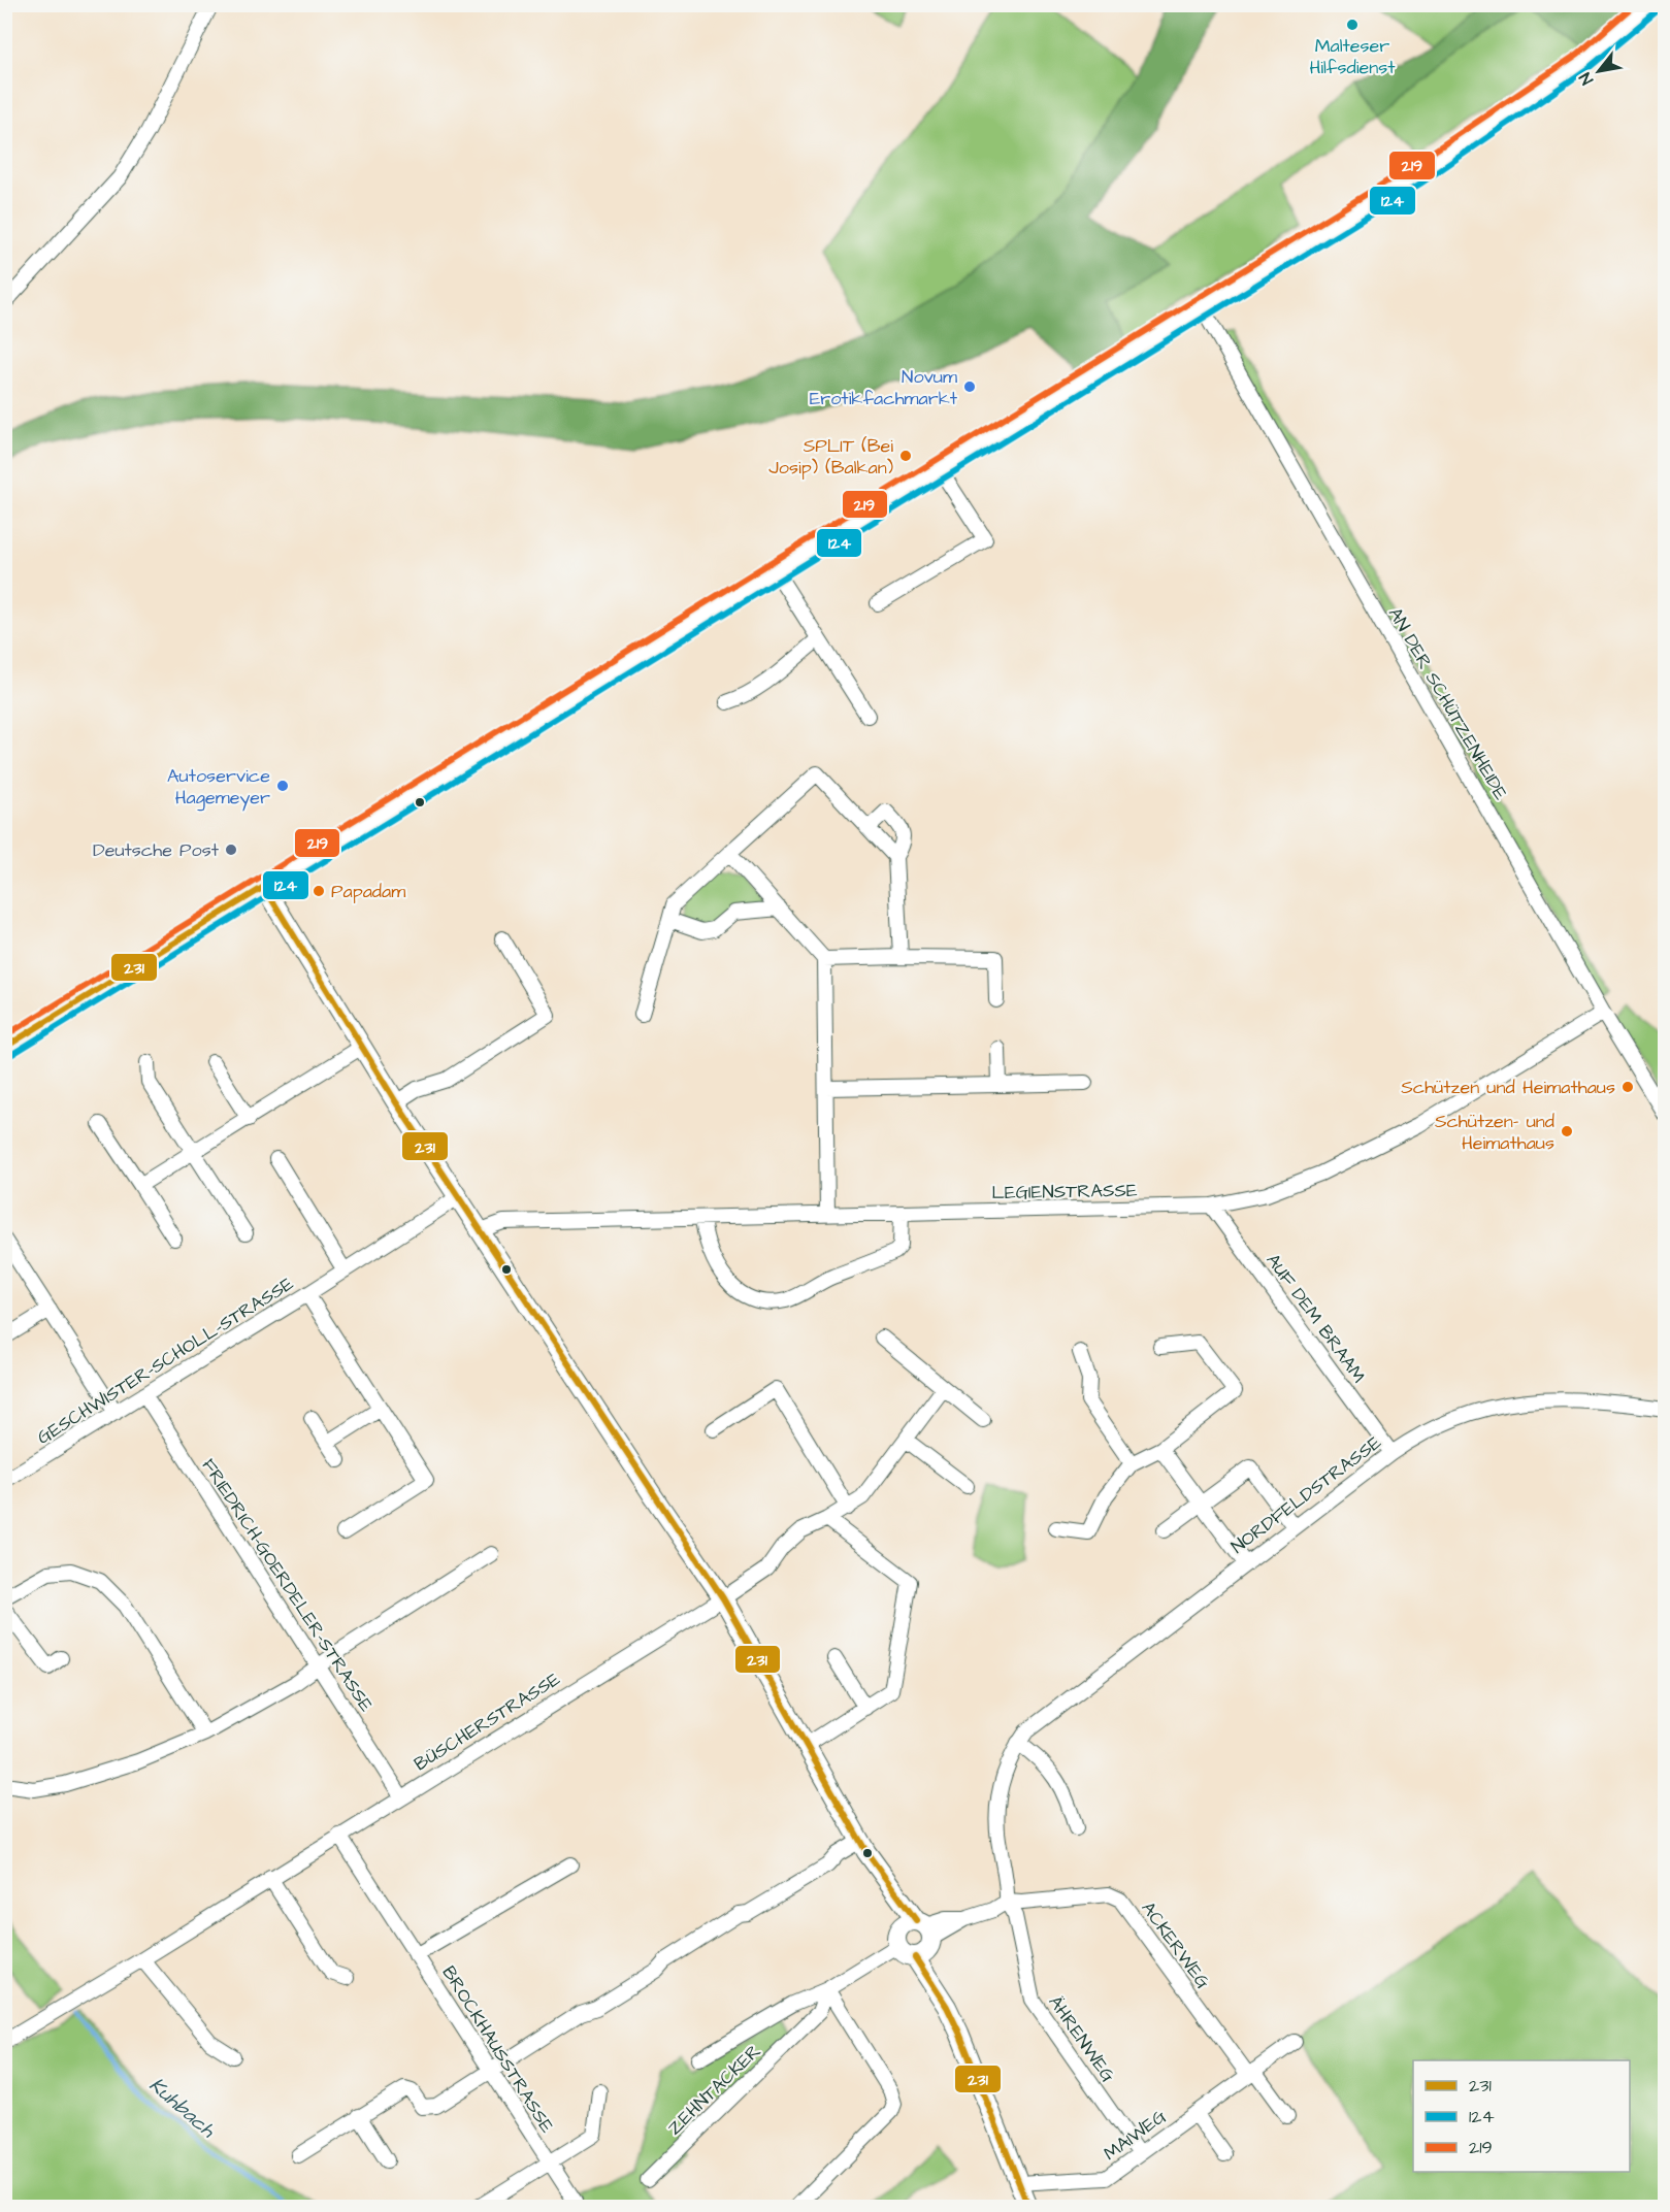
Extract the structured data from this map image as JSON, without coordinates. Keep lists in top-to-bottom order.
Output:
{
  "streets": {
    "street": [
      "AN DER SCHÜTZENHEIDE",
      "LEGIENSTRASSE",
      "AUF DEM BRAAM",
      "GESCHWISTER-SCHOLL-STRASSE",
      "NORDFELDSTRASSE",
      "FRIEDRICH-GOERDELER-STRASSE",
      "BÜSCHERSTRASSE",
      "ACKERWEG",
      "ÄHRENWEG",
      "BROCKHAUSSTRASSE",
      "ZEHNTACKER",
      "MAIWEG"
    ]
  },
  "crossings": [
    ["AN DER SCHÜTZENHEIDE", "LEGIENSTRASSE"],
    ["LEGIENSTRASSE", "AUF DEM BRAAM"],
    ["AUF DEM BRAAM", "NORDFELDSTRASSE"],
    ["GESCHWISTER-SCHOLL-STRASSE", "FRIEDRICH-GOERDELER-STRASSE"],
    ["NORDFELDSTRASSE", "ACKERWEG"],
    ["NORDFELDSTRASSE", "ÄHRENWEG"],
    ["FRIEDRICH-GOERDELER-STRASSE", "BÜSCHERSTRASSE"],
    ["BÜSCHERSTRASSE", "BROCKHAUSSTRASSE"],
    ["ACKERWEG", "ÄHRENWEG"],
    ["ACKERWEG", "MAIWEG"],
    ["ÄHRENWEG", "MAIWEG"]
  ],
  "water": ["Kuhbach"],
  "places": [
    "Malteser Hilfsdienst",
    "Novum Erotikfachmarkt",
    "SPLIT (Bei Josip) (Balkan)",
    "Autoservice Hagemeyer",
    "Deutsche Post",
    "Papadam",
    "Schützen und Heimathaus",
    "Schützen- und Heimathaus"
  ],
  "lines": ["transit line 219", "transit line 124", "transit line 231"],
  "legend": ["231", "124", "219"],
  "north": "bottom left"
}
